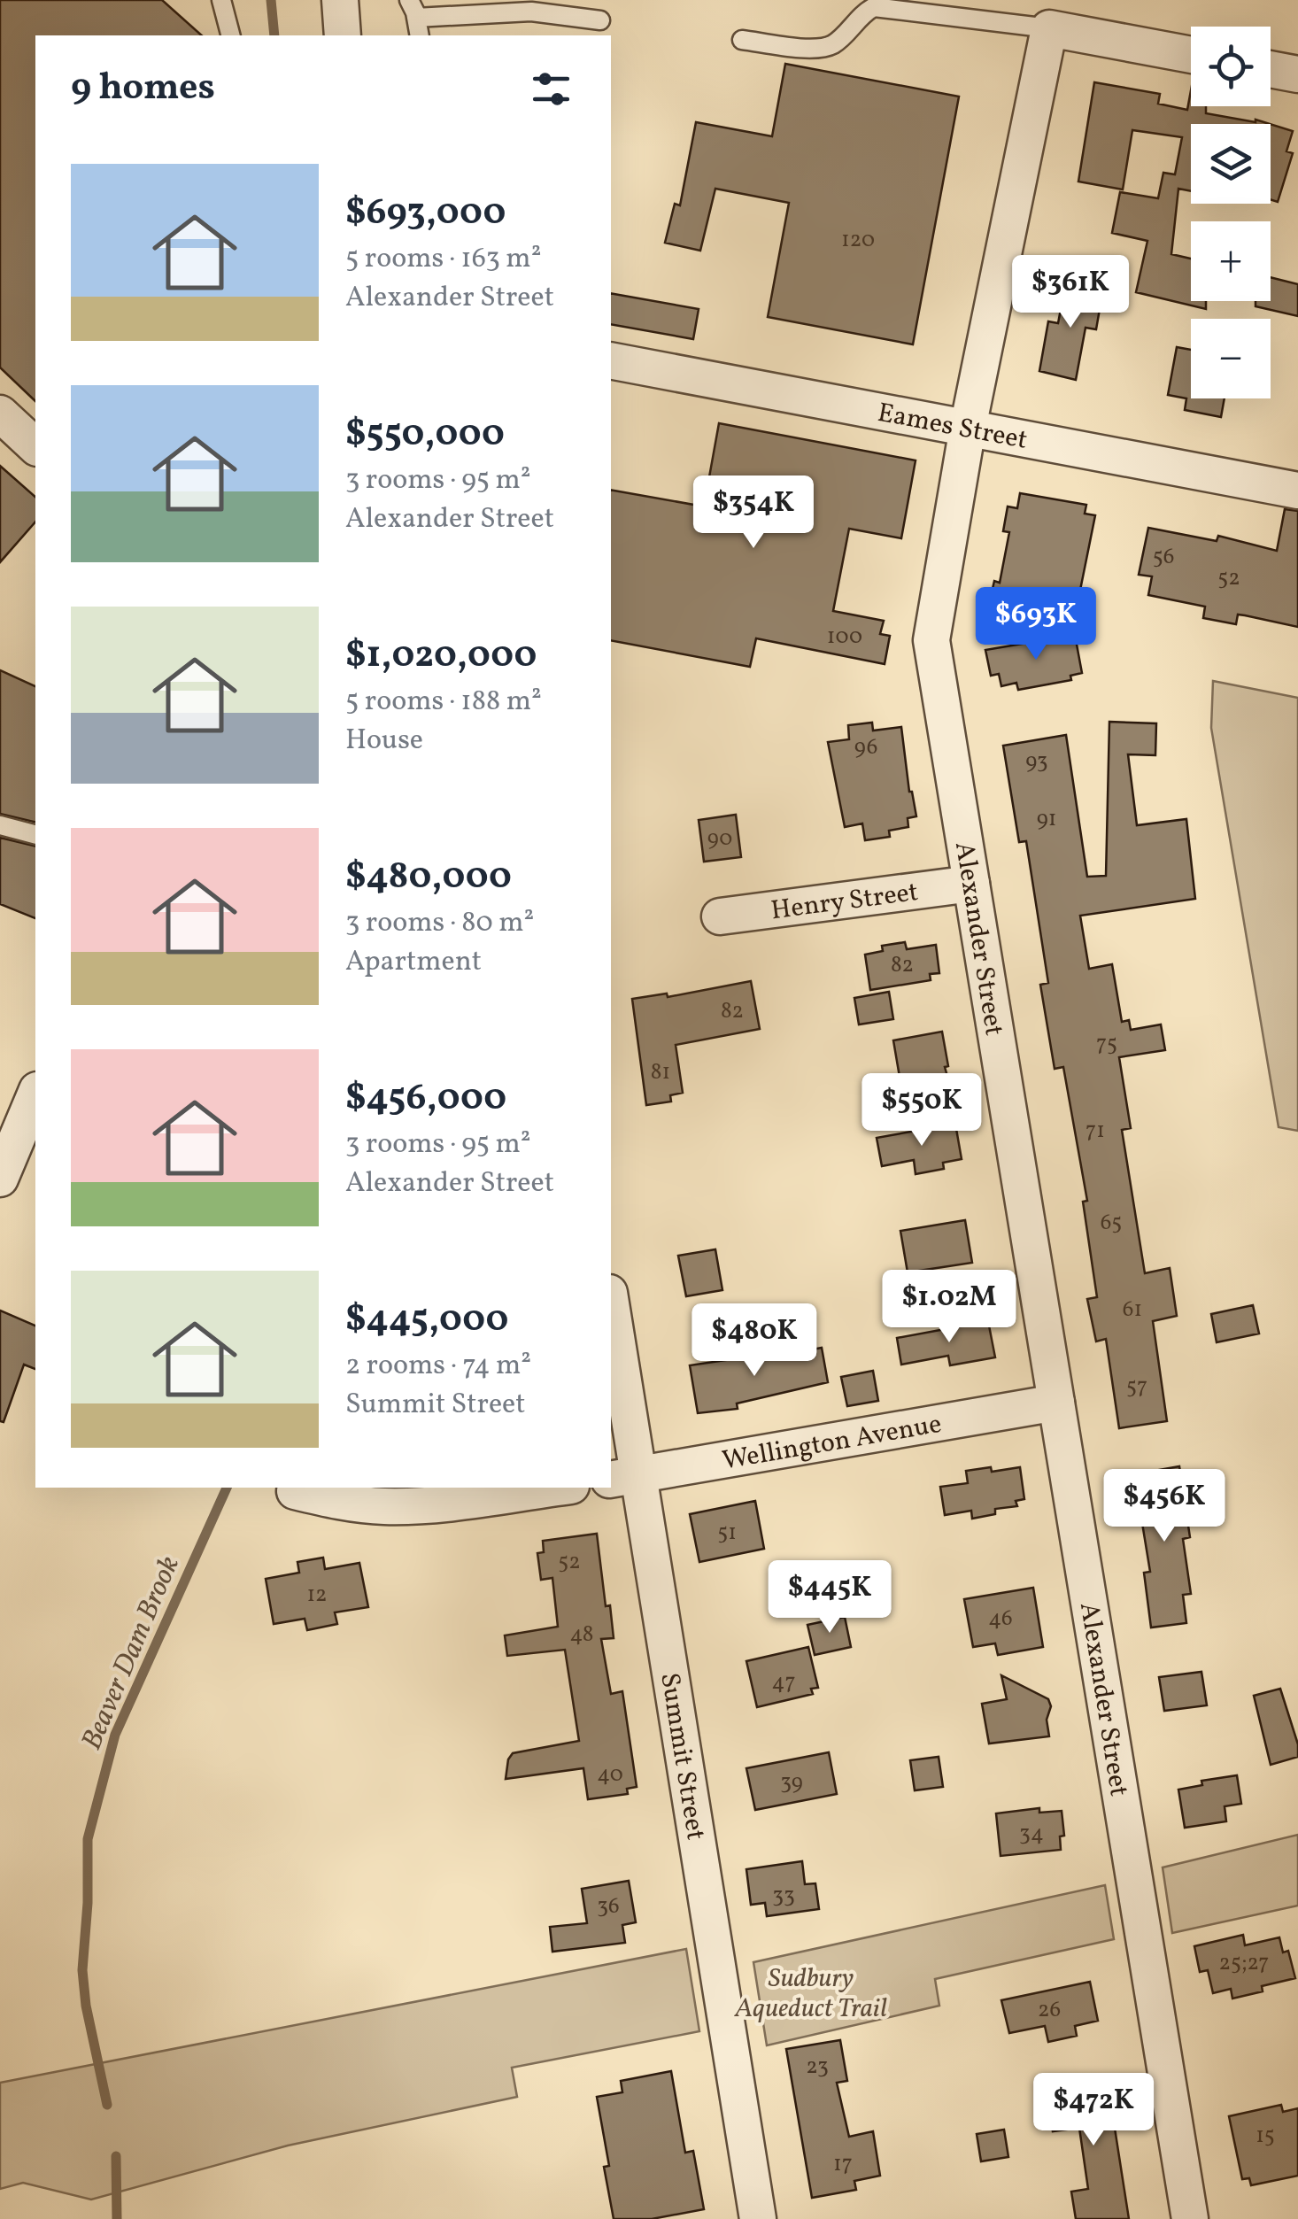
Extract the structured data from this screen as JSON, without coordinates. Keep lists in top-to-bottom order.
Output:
{
  "streets": {
    "street": [
      "Eames Street",
      "Henry Street",
      "Alexander Street",
      "Wellington Avenue",
      "Summit Street"
    ]
  },
  "crossings": [
    ["Eames Street", "Alexander Street"],
    ["Henry Street", "Alexander Street"],
    ["Alexander Street", "Wellington Avenue"],
    ["Wellington Avenue", "Summit Street"]
  ],
  "water": ["Beaver Dam Brook"],
  "parks": ["Sudbury Aqueduct Trail"],
  "house_numbers": [
    "120",
    "56",
    "52",
    "100",
    "96",
    "93",
    "91",
    "90",
    "82",
    "82",
    "75",
    "81",
    "71",
    "65",
    "61",
    "57",
    "51",
    "52",
    "12",
    "46",
    "48",
    "47",
    "40",
    "39",
    "34",
    "33",
    "36",
    "25;27",
    "26",
    "23",
    "15",
    "17"
  ],
  "page": {
    "map_buttons": ["+", "−"],
    "heading": "9 homes",
    "list": [
      {
        "name": "$693,000",
        "note": "5 rooms · 163 m² · Alexander Street"
      },
      {
        "name": "$550,000",
        "note": "3 rooms · 95 m² · Alexander Street"
      },
      {
        "name": "$1,020,000",
        "note": "5 rooms · 188 m² · House"
      },
      {
        "name": "$480,000",
        "note": "3 rooms · 80 m² · Apartment"
      },
      {
        "name": "$456,000",
        "note": "3 rooms · 95 m² · Alexander Street"
      },
      {
        "name": "$445,000",
        "note": "2 rooms · 74 m² · Summit Street"
      }
    ],
    "price": [
      "$361K",
      "$354K",
      "$693K",
      "$550K",
      "$1.02M",
      "$480K",
      "$456K",
      "$445K",
      "$472K"
    ]
  }
}
